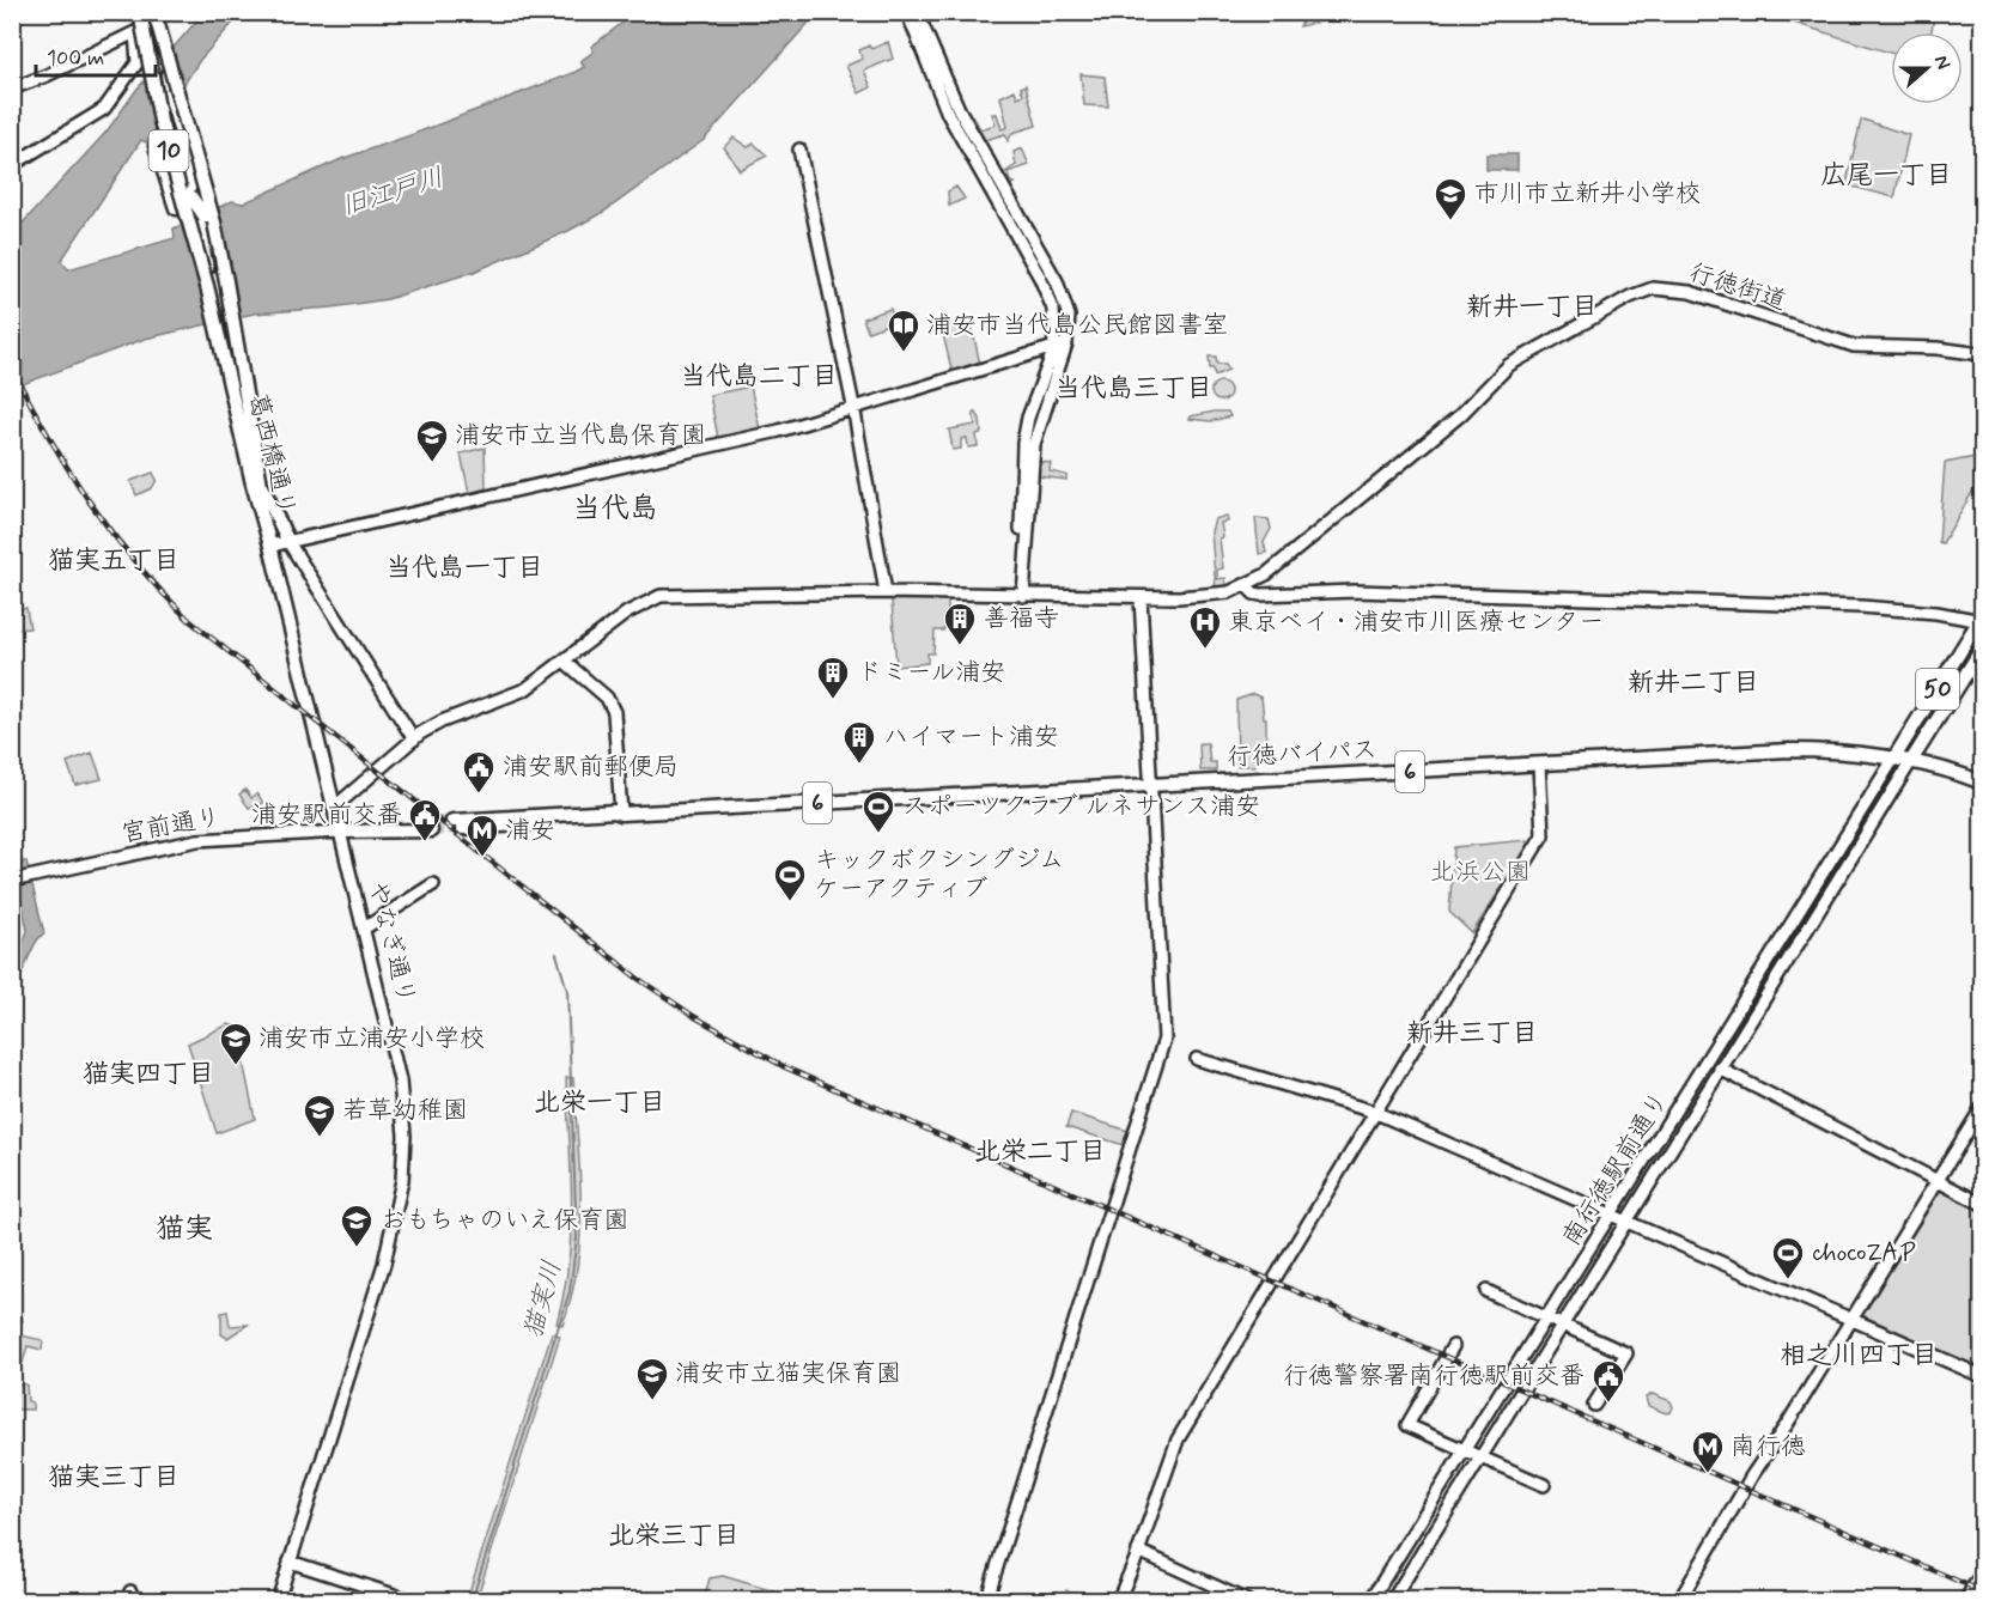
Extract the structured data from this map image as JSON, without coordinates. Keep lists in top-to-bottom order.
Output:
{
  "streets": {
    "main road": [
      "10",
      "葛西橋通り",
      "50",
      "行徳バイパス",
      "6",
      "やなぎ通り"
    ],
    "street": ["行徳街道", "宮前通り", "南行徳駅前通り"]
  },
  "crossings": [
    ["葛西橋通り", "やなぎ通り"],
    ["50", "行徳バイパス"],
    ["50", "南行徳駅前通り"],
    ["行徳バイパス", "南行徳駅前通り"],
    ["宮前通り", "やなぎ通り"]
  ],
  "districts": [
    "広尾一丁目",
    "新井一丁目",
    "当代島二丁目",
    "当代島三丁目",
    "当代島",
    "猫実五丁目",
    "当代島一丁目",
    "新井二丁目",
    "新井三丁目",
    "猫実四丁目",
    "北栄一丁目",
    "北栄二丁目",
    "猫実",
    "相之川四丁目",
    "猫実三丁目",
    "北栄三丁目"
  ],
  "water": ["旧江戸川", "猫実川"],
  "parks": ["北浜公園"],
  "places": {
    "school or university": [
      "市川市立新井小学校",
      "浦安市立当代島保育園",
      "浦安市立浦安小学校",
      "若草幼稚園",
      "おもちゃのいえ保育園",
      "浦安市立猫実保育園"
    ],
    "library": ["浦安市当代島公民館図書室"],
    "building": ["善福寺", "ドミール浦安", "ハイマート浦安"],
    "hospital": ["東京ベイ・浦安市川医療センター"],
    "public building": ["浦安駅前郵便局", "浦安駅前交番", "行徳警察署南行徳駅前交番"],
    "sports": ["スポーツクラブ ルネサンス浦安", "キックボクシングジム ケーアクティブ", "chocoZAP"],
    "metro station": ["浦安", "南行徳"]
  },
  "scale_bar": "100 m",
  "north": "right"
}
